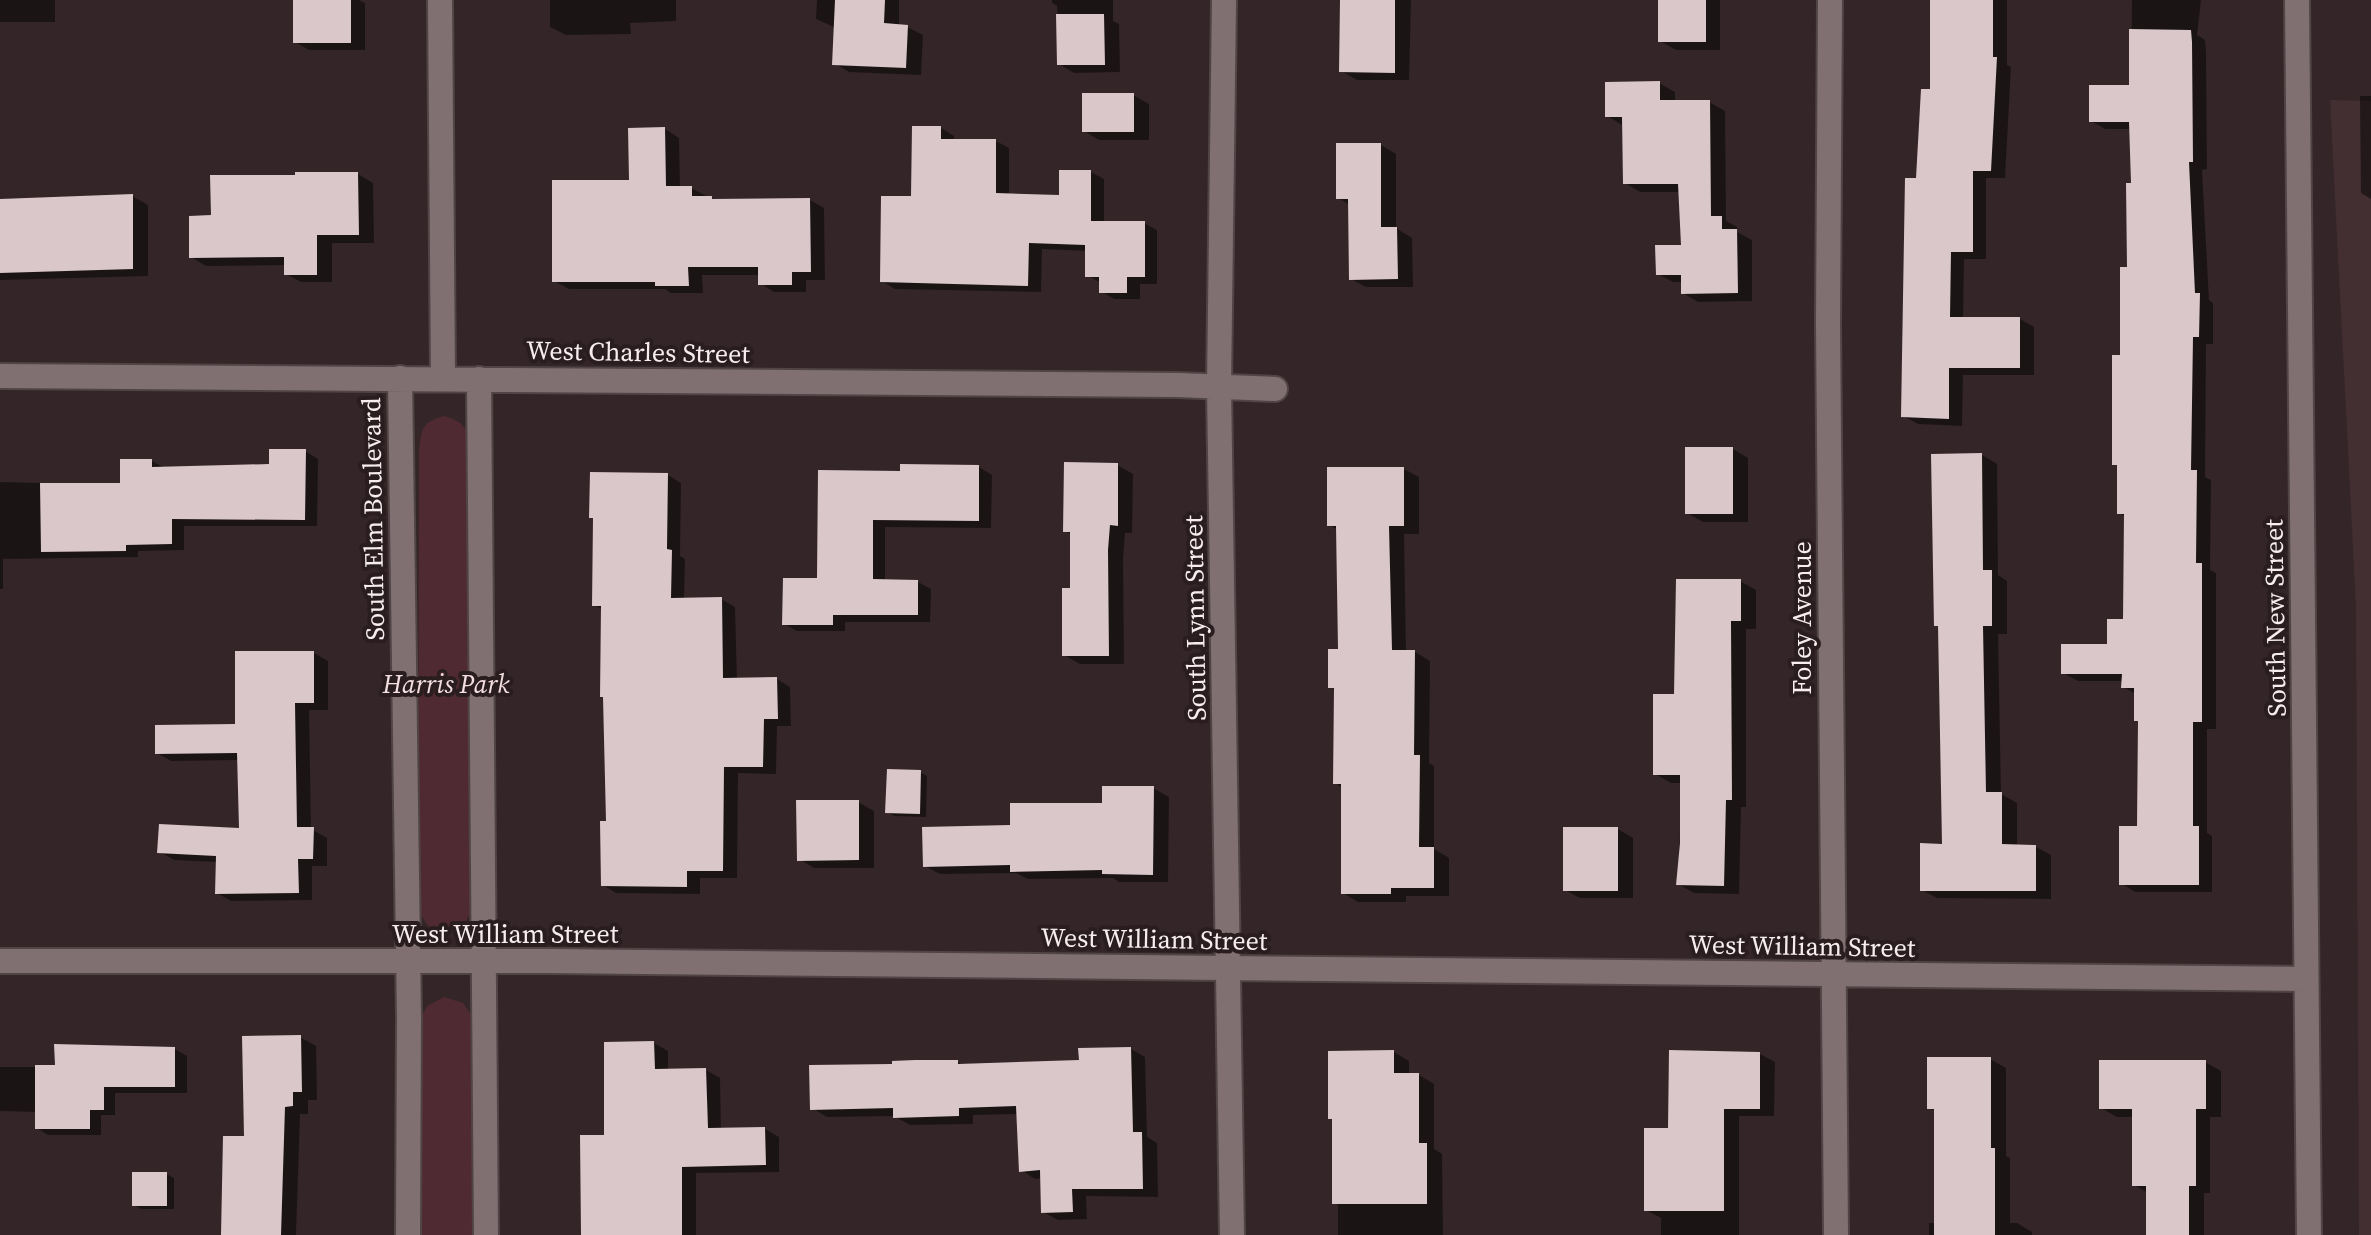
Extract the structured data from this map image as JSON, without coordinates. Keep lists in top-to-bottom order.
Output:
{
  "streets": {
    "street": [
      "West Charles Street",
      "South Elm Boulevard",
      "South Lynn Street",
      "Foley Avenue",
      "South New Street",
      "West William Street"
    ]
  },
  "crossings": [
    ["West Charles Street", "South Elm Boulevard"],
    ["West Charles Street", "South Lynn Street"],
    ["South Elm Boulevard", "West William Street"],
    ["South Lynn Street", "West William Street"],
    ["Foley Avenue", "West William Street"],
    ["South New Street", "West William Street"]
  ],
  "parks": ["Harris Park"]
}
